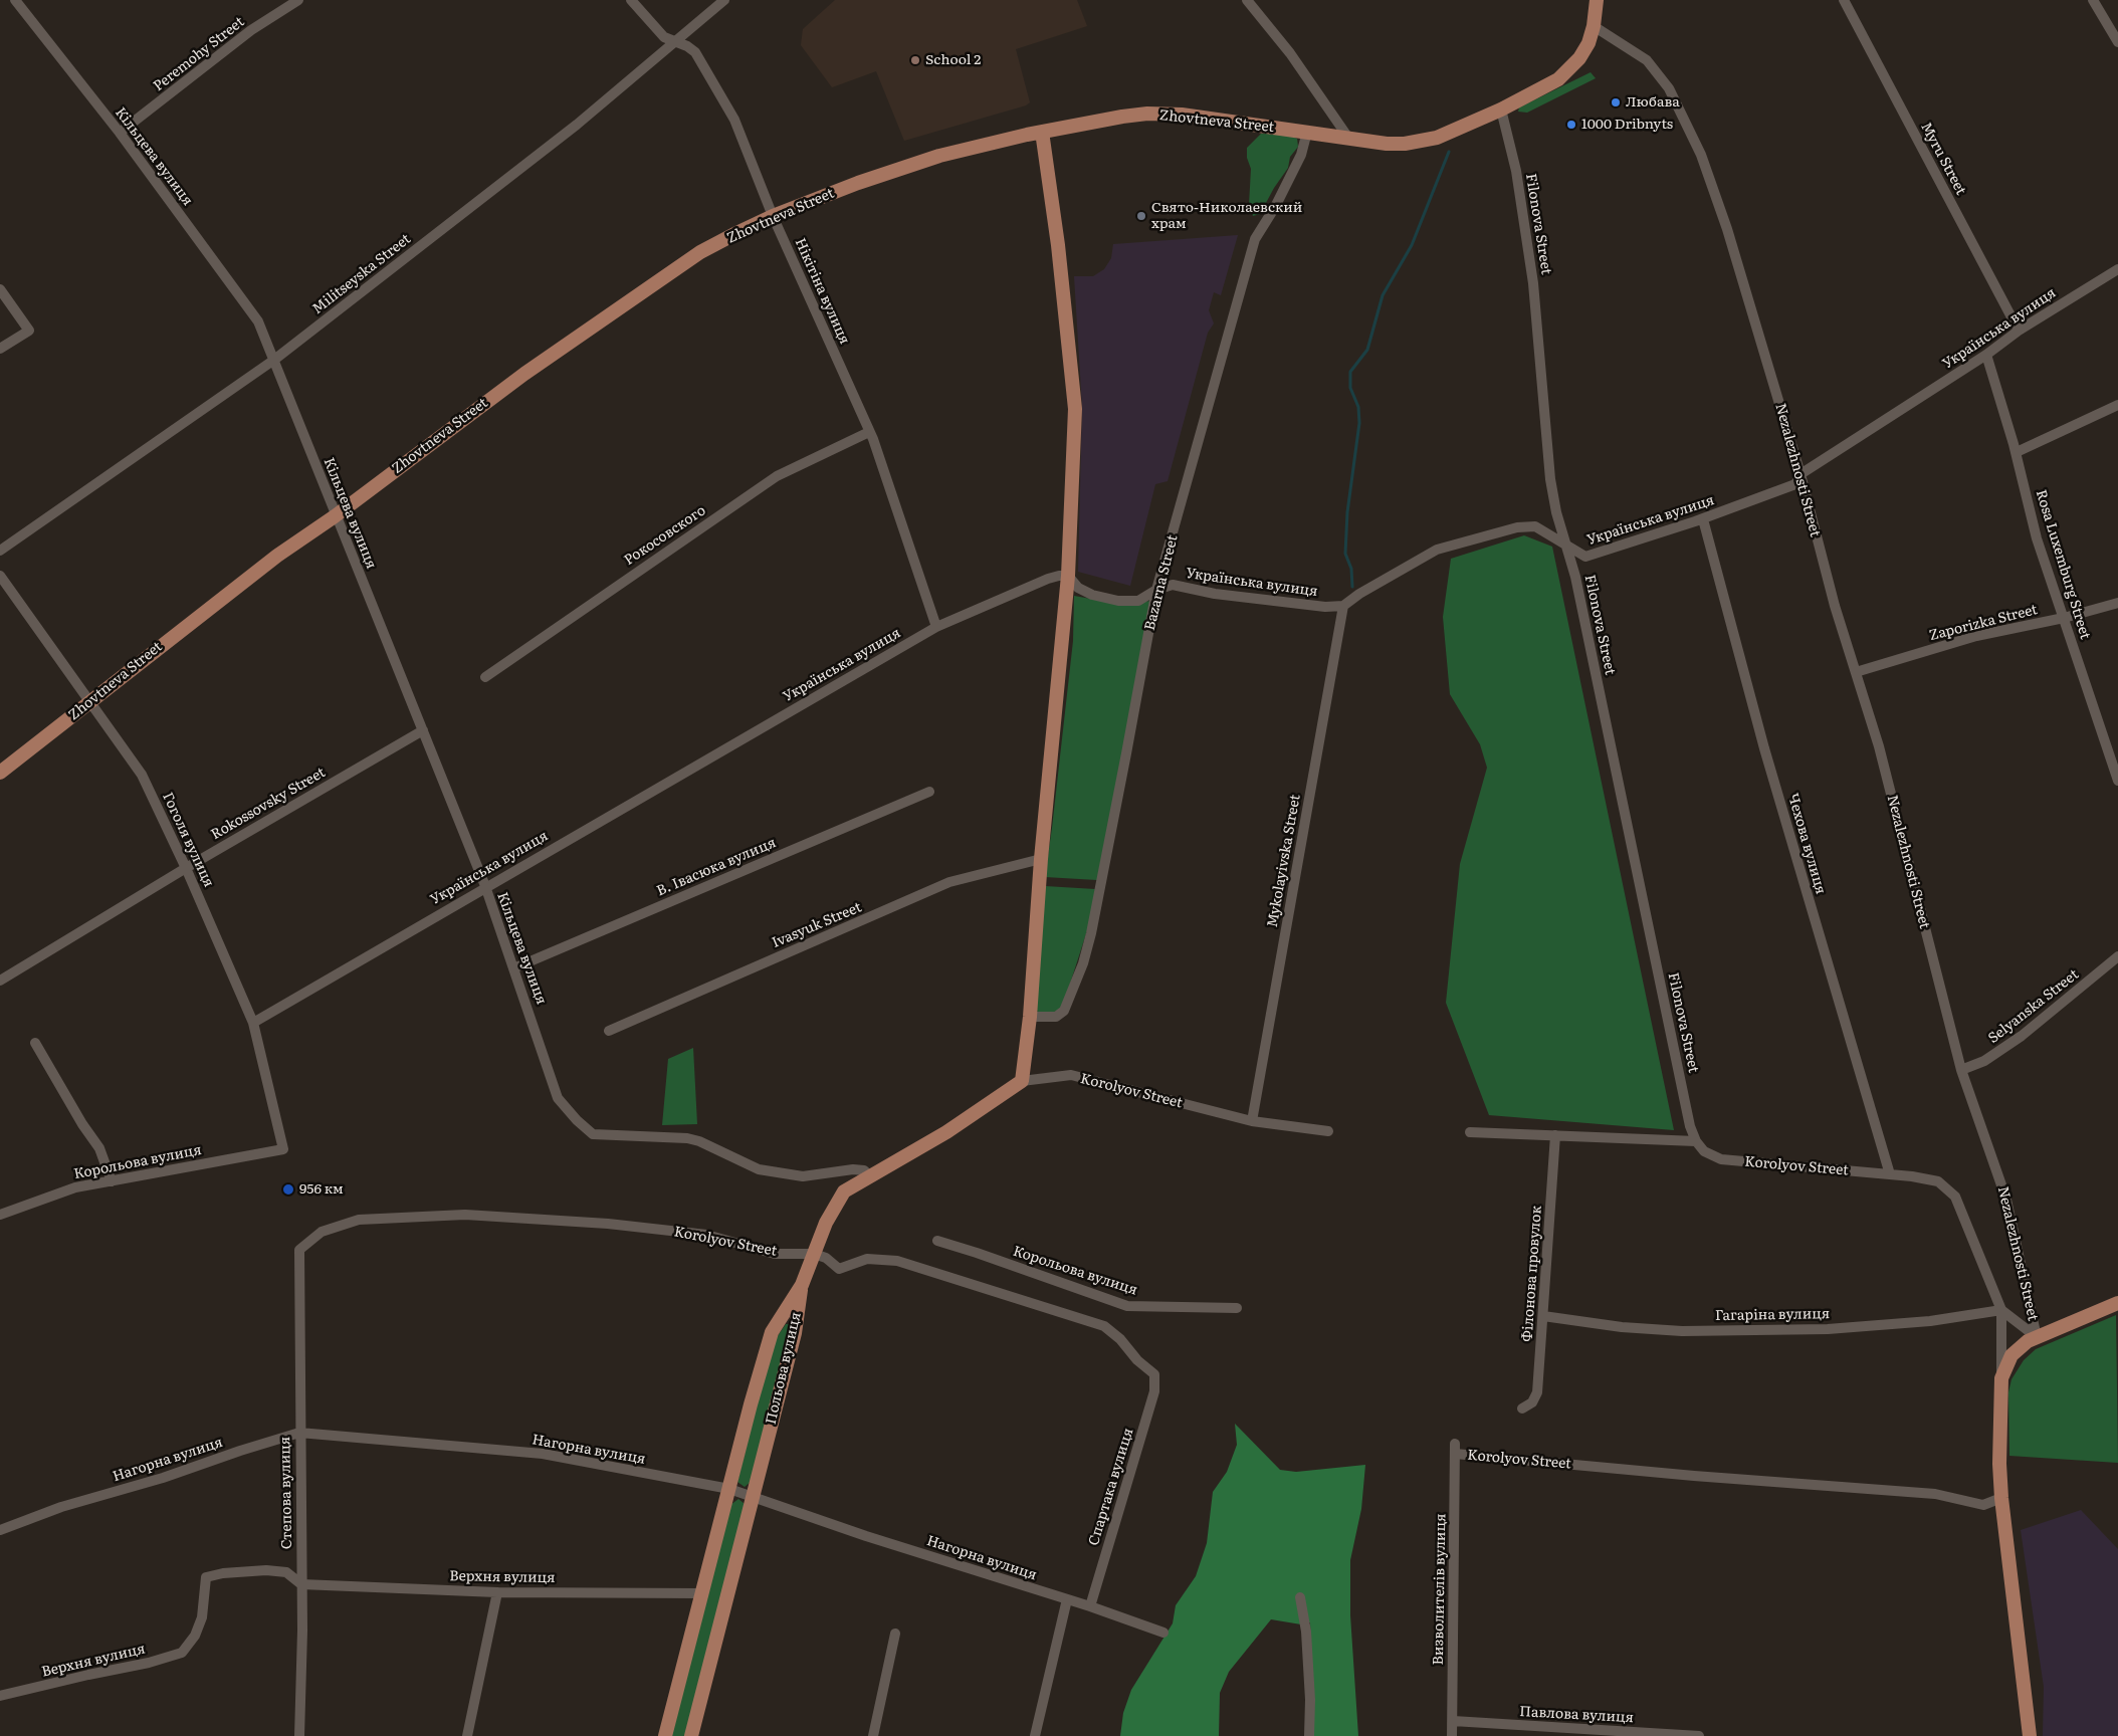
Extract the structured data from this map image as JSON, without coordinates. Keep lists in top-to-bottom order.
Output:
{
  "streets": {
    "main road": [
      "Zhovtneva Street",
      "Nezalezhnosti Street",
      "Korolyov Street",
      "Польова вулиця"
    ],
    "street": [
      "Peremohy Street",
      "Кільцева вулиця",
      "Myru Street",
      "Filonova Street",
      "Militseyska Street",
      "Нікітіна вулиця",
      "Українська вулиця",
      "Рокосовского",
      "Rosa Luxemburg Street",
      "Bazarna Street",
      "Zaporizka Street",
      "Rokossovsky Street",
      "Гоголя вулиця",
      "Чехова вулиця",
      "Mykolayivska Street",
      "В. Івасюка вулиця",
      "Ivasyuk Street",
      "Selyanska Street",
      "Корольова вулиця",
      "Філонова провулок",
      "Гагаріна вулиця",
      "Нагорна вулиця",
      "Спартака вулиця",
      "Степова вулиця",
      "Верхня вулиця",
      "Визволителів вулиця",
      "Павлова вулиця"
    ]
  },
  "crossings": [
    ["Peremohy Street", "Кільцева вулиця"],
    ["Zhovtneva Street", "Кільцева вулиця"],
    ["Zhovtneva Street", "Filonova Street"],
    ["Zhovtneva Street", "Нікітіна вулиця"],
    ["Zhovtneva Street", "Nezalezhnosti Street"],
    ["Zhovtneva Street", "Bazarna Street"],
    ["Zhovtneva Street", "Гоголя вулиця"],
    ["Кільцева вулиця", "Militseyska Street"],
    ["Кільцева вулиця", "Українська вулиця"],
    ["Кільцева вулиця", "Rokossovsky Street"],
    ["Кільцева вулиця", "В. Івасюка вулиця"],
    ["Кільцева вулиця", "Korolyov Street"],
    ["Myru Street", "Українська вулиця"],
    ["Filonova Street", "Українська вулиця"],
    ["Filonova Street", "Korolyov Street"],
    ["Militseyska Street", "Нікітіна вулиця"],
    ["Нікітіна вулиця", "Українська вулиця"],
    ["Нікітіна вулиця", "Рокосовского"],
    ["Українська вулиця", "Nezalezhnosti Street"],
    ["Українська вулиця", "Rosa Luxemburg Street"],
    ["Українська вулиця", "Bazarna Street"],
    ["Українська вулиця", "Гоголя вулиця"],
    ["Українська вулиця", "Чехова вулиця"],
    ["Українська вулиця", "Mykolayivska Street"],
    ["Nezalezhnosti Street", "Zaporizka Street"],
    ["Nezalezhnosti Street", "Selyanska Street"],
    ["Nezalezhnosti Street", "Korolyov Street"],
    ["Rosa Luxemburg Street", "Zaporizka Street"],
    ["Rokossovsky Street", "Гоголя вулиця"],
    ["Гоголя вулиця", "Корольова вулиця"],
    ["Чехова вулиця", "Korolyov Street"],
    ["Mykolayivska Street", "Korolyov Street"],
    ["Korolyov Street", "Гагаріна вулиця"],
    ["Korolyov Street", "Польова вулиця"],
    ["Korolyov Street", "Спартака вулиця"],
    ["Korolyov Street", "Степова вулиця"],
    ["Korolyov Street", "Визволителів вулиця"],
    ["Філонова провулок", "Гагаріна вулиця"],
    ["Польова вулиця", "Нагорна вулиця"],
    ["Польова вулиця", "Верхня вулиця"],
    ["Нагорна вулиця", "Спартака вулиця"],
    ["Нагорна вулиця", "Степова вулиця"],
    ["Степова вулиця", "Верхня вулиця"],
    ["Визволителів вулиця", "Павлова вулиця"]
  ],
  "places": [
    "School 2",
    "Любава",
    "1000 Dribnyts",
    "Свято-Николаевский храм",
    "956 км"
  ]
}
